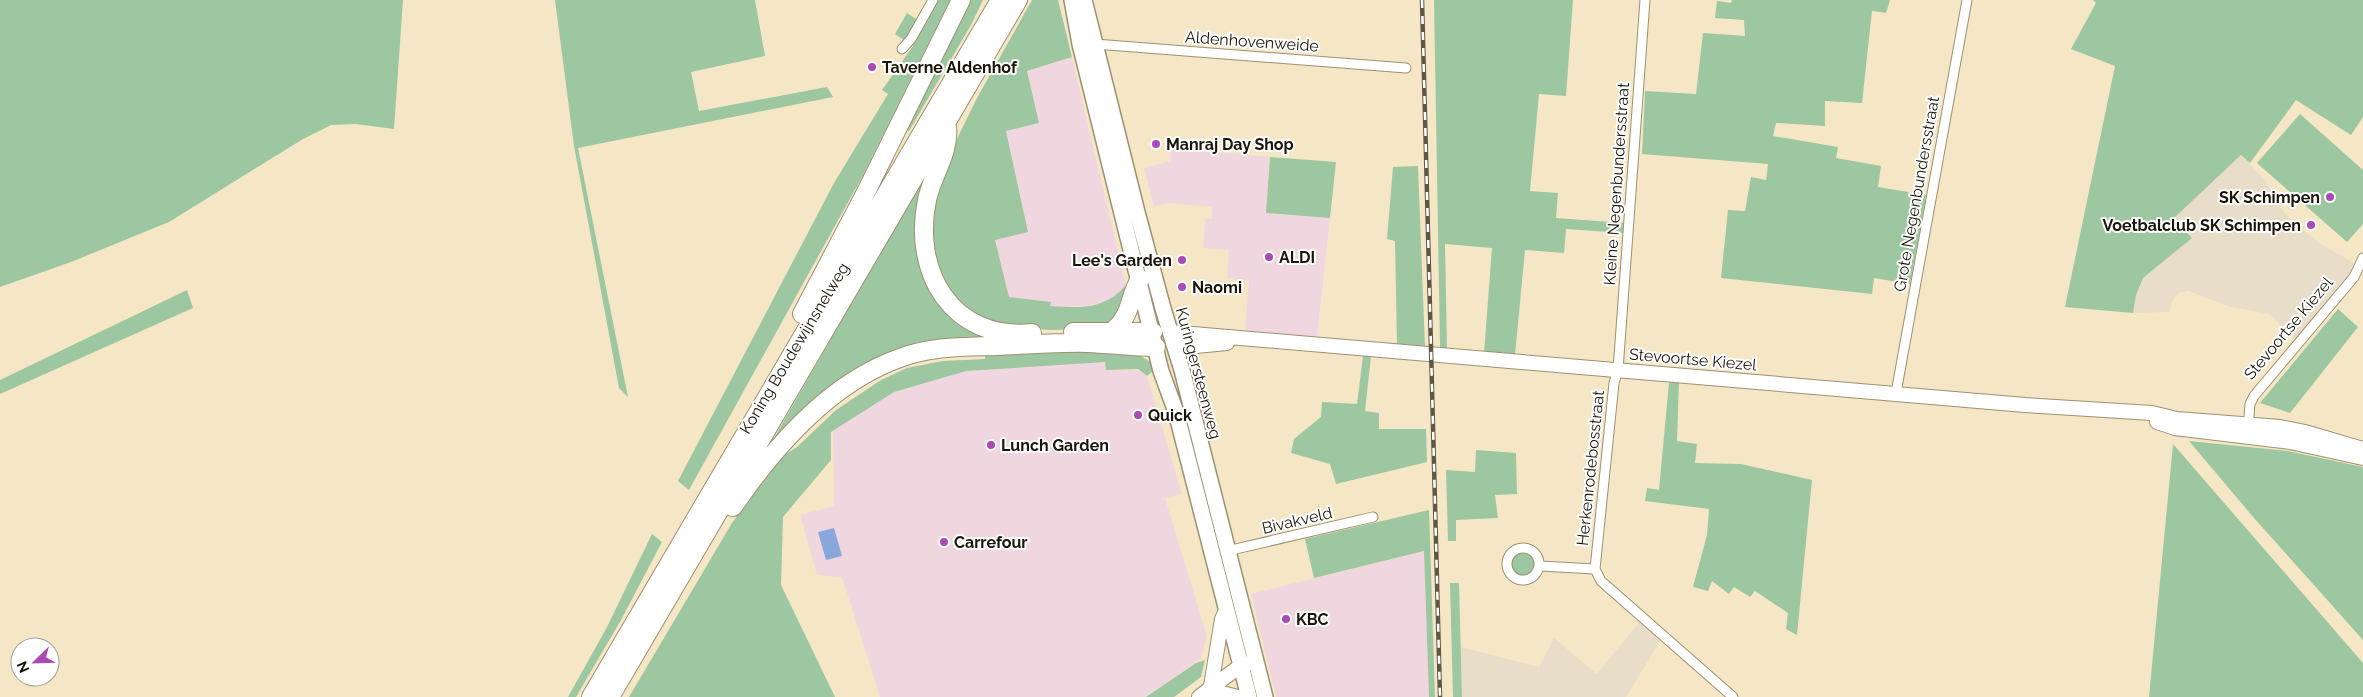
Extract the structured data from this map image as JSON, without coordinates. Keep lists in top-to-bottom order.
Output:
{
  "streets": {
    "highway": ["Koning Boudewijnsnelweg"],
    "main road": ["Stevoortse Kiezel", "Kuringersteenweg"],
    "street": [
      "Aldenhovenweide",
      "Kleine Negenbundersstraat",
      "Grote Negenbundersstraat",
      "Herkenrodebosstraat",
      "Bivakveld"
    ]
  },
  "crossings": [
    ["Aldenhovenweide", "Kuringersteenweg"],
    ["Kleine Negenbundersstraat", "Stevoortse Kiezel"],
    ["Kleine Negenbundersstraat", "Herkenrodebosstraat"],
    ["Grote Negenbundersstraat", "Stevoortse Kiezel"],
    ["Stevoortse Kiezel", "Kuringersteenweg"],
    ["Stevoortse Kiezel", "Herkenrodebosstraat"],
    ["Kuringersteenweg", "Bivakveld"]
  ],
  "places": [
    "Taverne Aldenhof",
    "Manraj Day Shop",
    "SK Schimpen",
    "Voetbalclub SK Schimpen",
    "ALDI",
    "Lee's Garden",
    "Naomi",
    "Quick",
    "Lunch Garden",
    "Carrefour",
    "KBC"
  ],
  "north": "bottom left"
}
